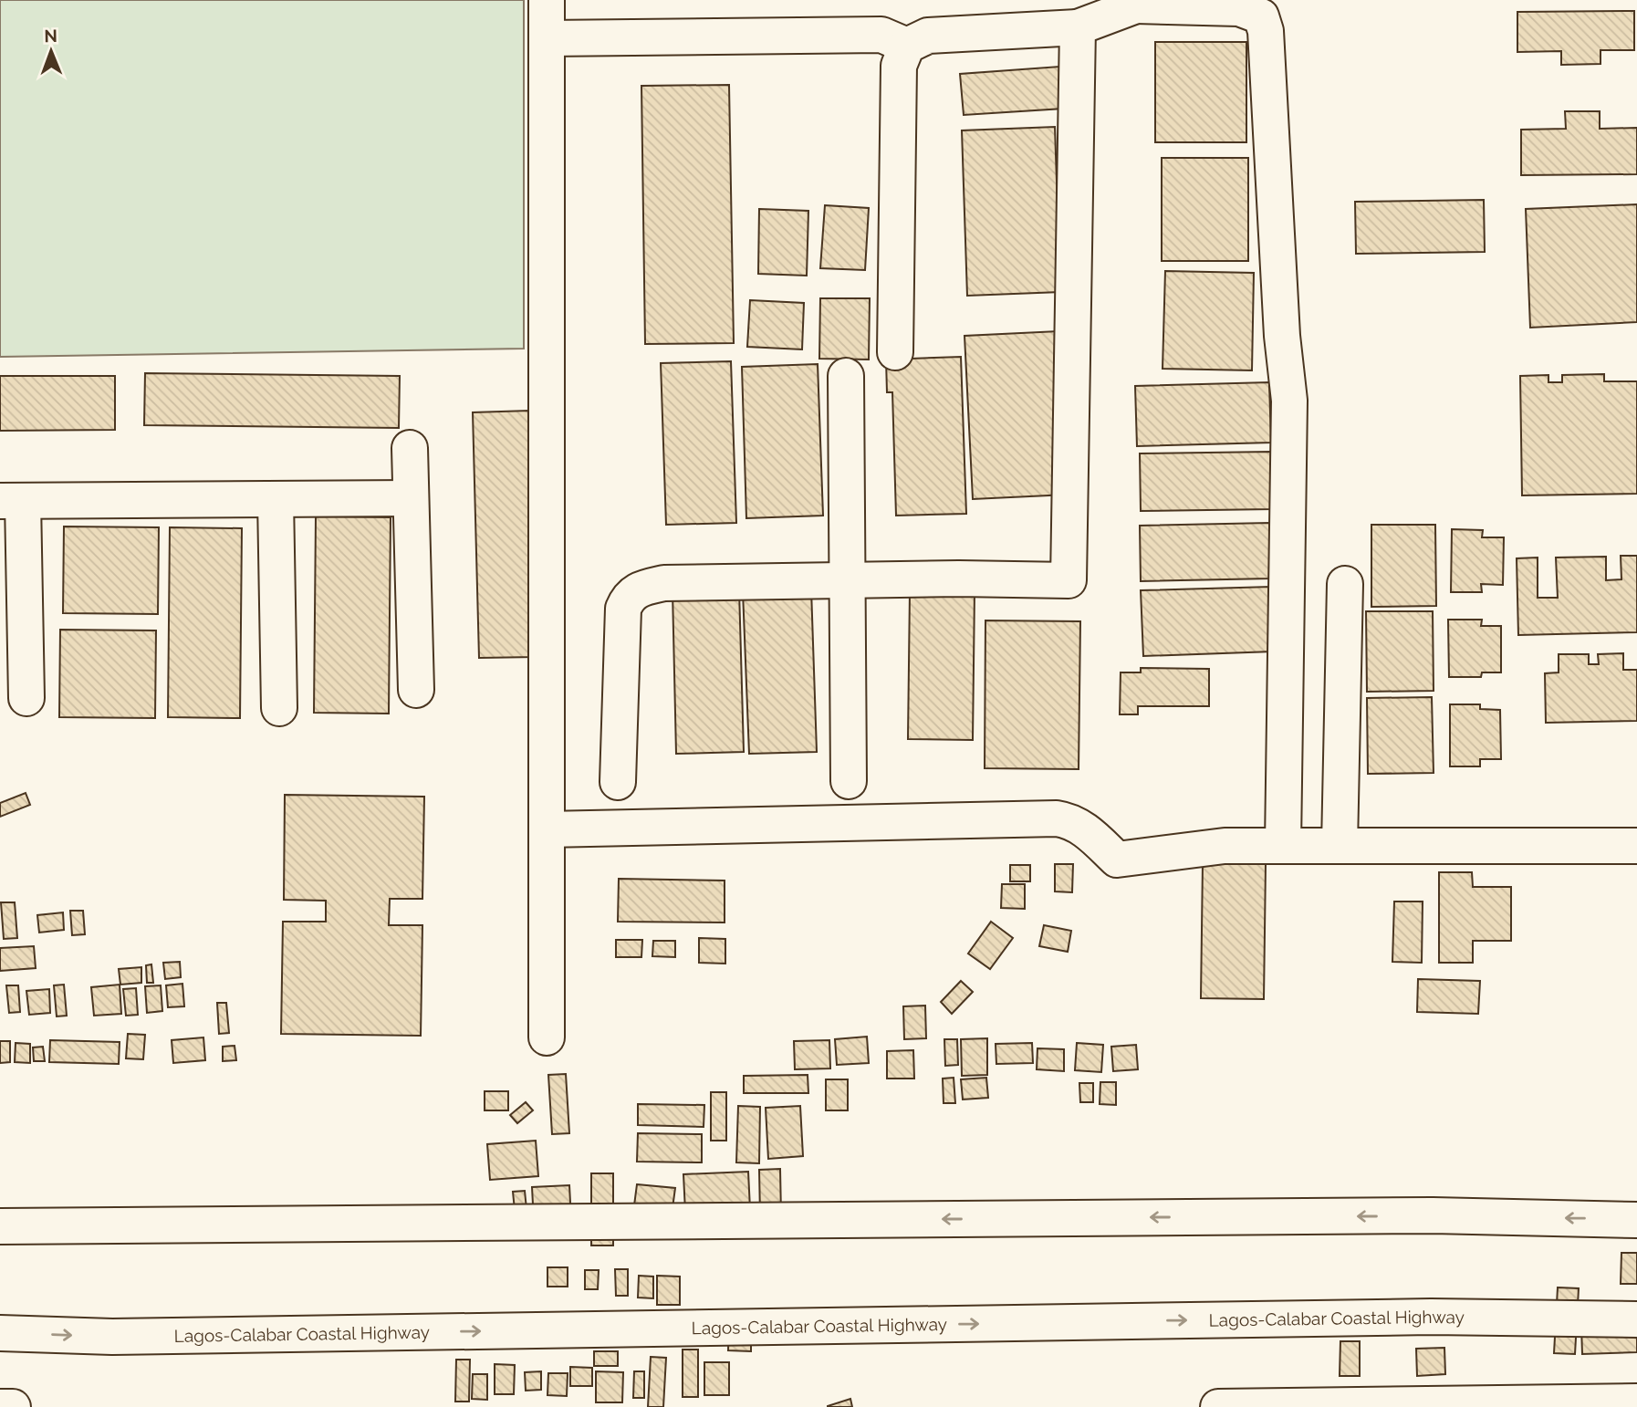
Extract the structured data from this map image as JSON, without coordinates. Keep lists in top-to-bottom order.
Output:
{
  "streets": {
    "main road": ["Lagos-Calabar Coastal Highway"]
  },
  "north": "top"
}
